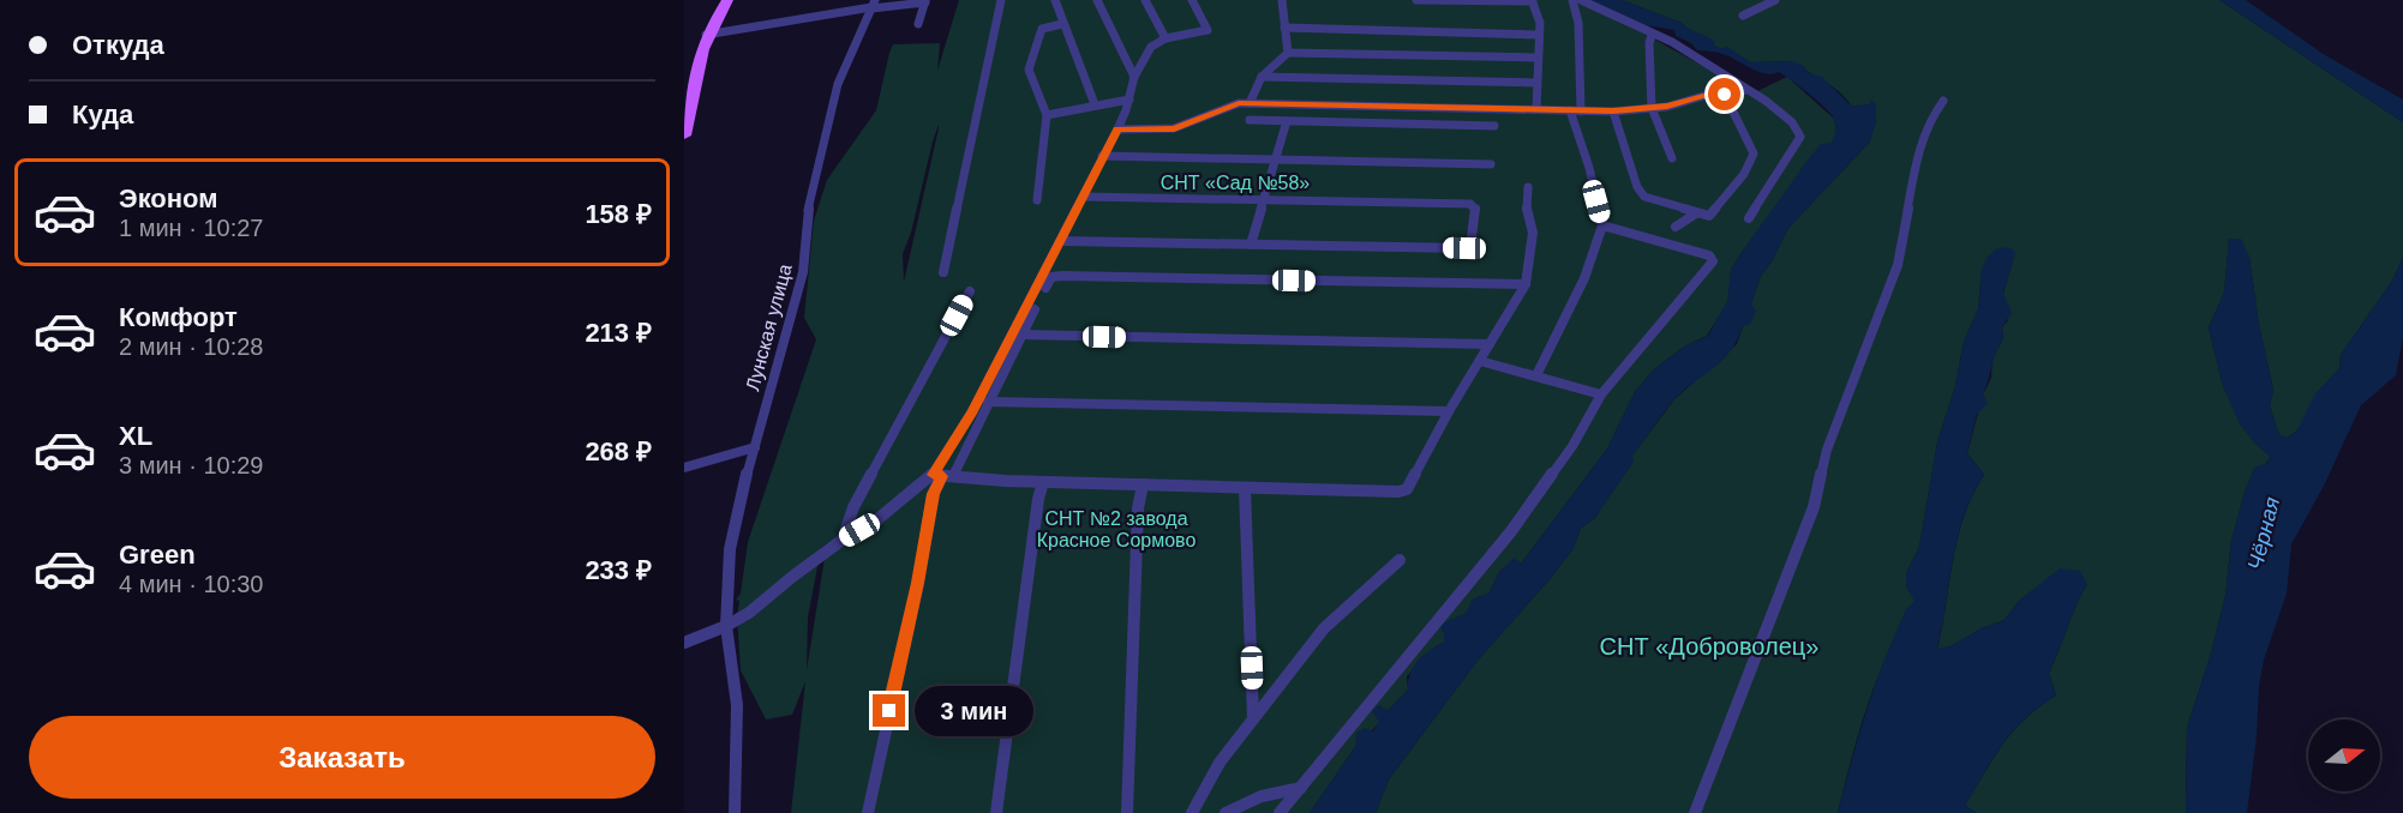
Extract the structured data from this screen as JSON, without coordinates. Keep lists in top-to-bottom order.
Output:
{
  "streets": {
    "street": ["Лунская улица"]
  },
  "water": ["Чёрная"],
  "parks": ["СНТ «Сад №58»", "СНТ №2 завода Красное Сормово", "СНТ «Доброволец»"],
  "north": "right",
  "page": {
    "banner": ["Откуда", "Куда"],
    "list": [
      {
        "name": "Эконом",
        "note": "1 мин · 10:27",
        "value": "158 ₽"
      },
      {
        "name": "Комфорт",
        "note": "2 мин · 10:28",
        "value": "213 ₽"
      },
      {
        "name": "XL",
        "note": "3 мин · 10:29",
        "value": "268 ₽"
      },
      {
        "name": "Green",
        "note": "4 мин · 10:30",
        "value": "233 ₽"
      }
    ],
    "bubble": "3 мин",
    "buttons": "Заказать"
  }
}
